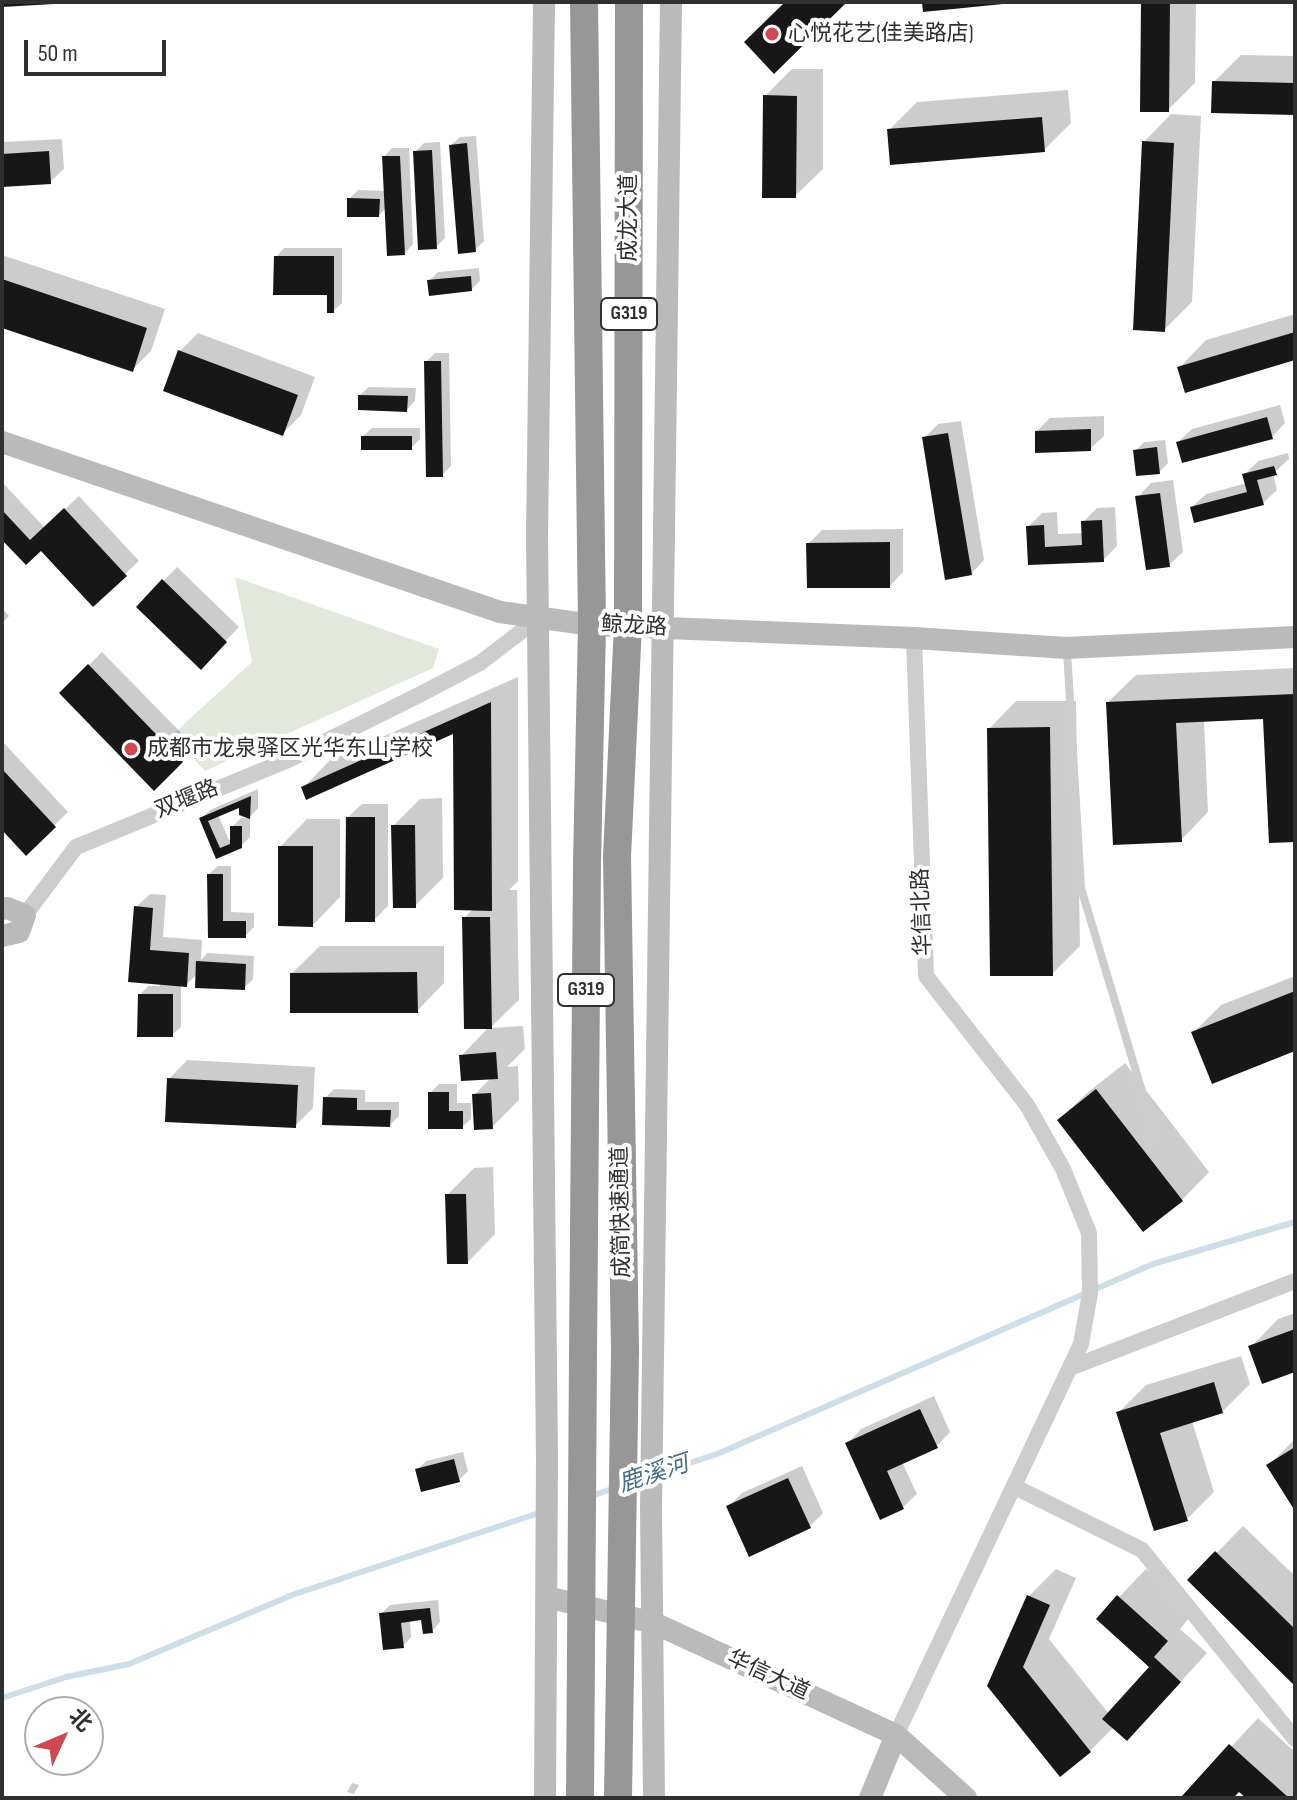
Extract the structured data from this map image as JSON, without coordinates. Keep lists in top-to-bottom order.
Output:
{
  "streets": {
    "highway": ["成龙大道", "G319", "成简快速通道"],
    "street": [
      "鲸龙路",
      "双堰路",
      "华信北路",
      "华信大道"
    ]
  },
  "crossings": [
    ["成龙大道", "鲸龙路"],
    ["成龙大道", "成简快速通道"],
    ["鲸龙路", "双堰路"],
    ["鲸龙路", "华信北路"],
    ["鲸龙路", "成简快速通道"]
  ],
  "water": ["鹿溪河"],
  "places": ["心悦花艺(佳美路店)", "成都市龙泉驿区光华东山学校"],
  "scale_bar": "50 m",
  "north": "top right"
}
